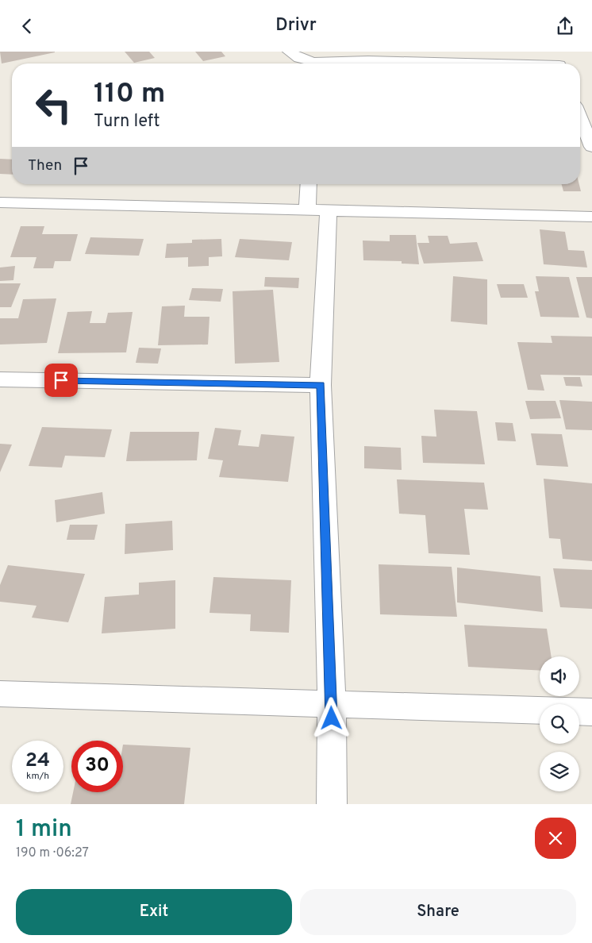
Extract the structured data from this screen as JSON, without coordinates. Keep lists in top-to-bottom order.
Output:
{
  "page": {
    "header": "Drivr",
    "turn": ["110 m", "Turn left"],
    "then": "Then",
    "speed": "24 km/h",
    "limit": "30",
    "heading": ["1 min", "190 m · 06:27"],
    "buttons": ["Exit", "Share"]
  }
}
